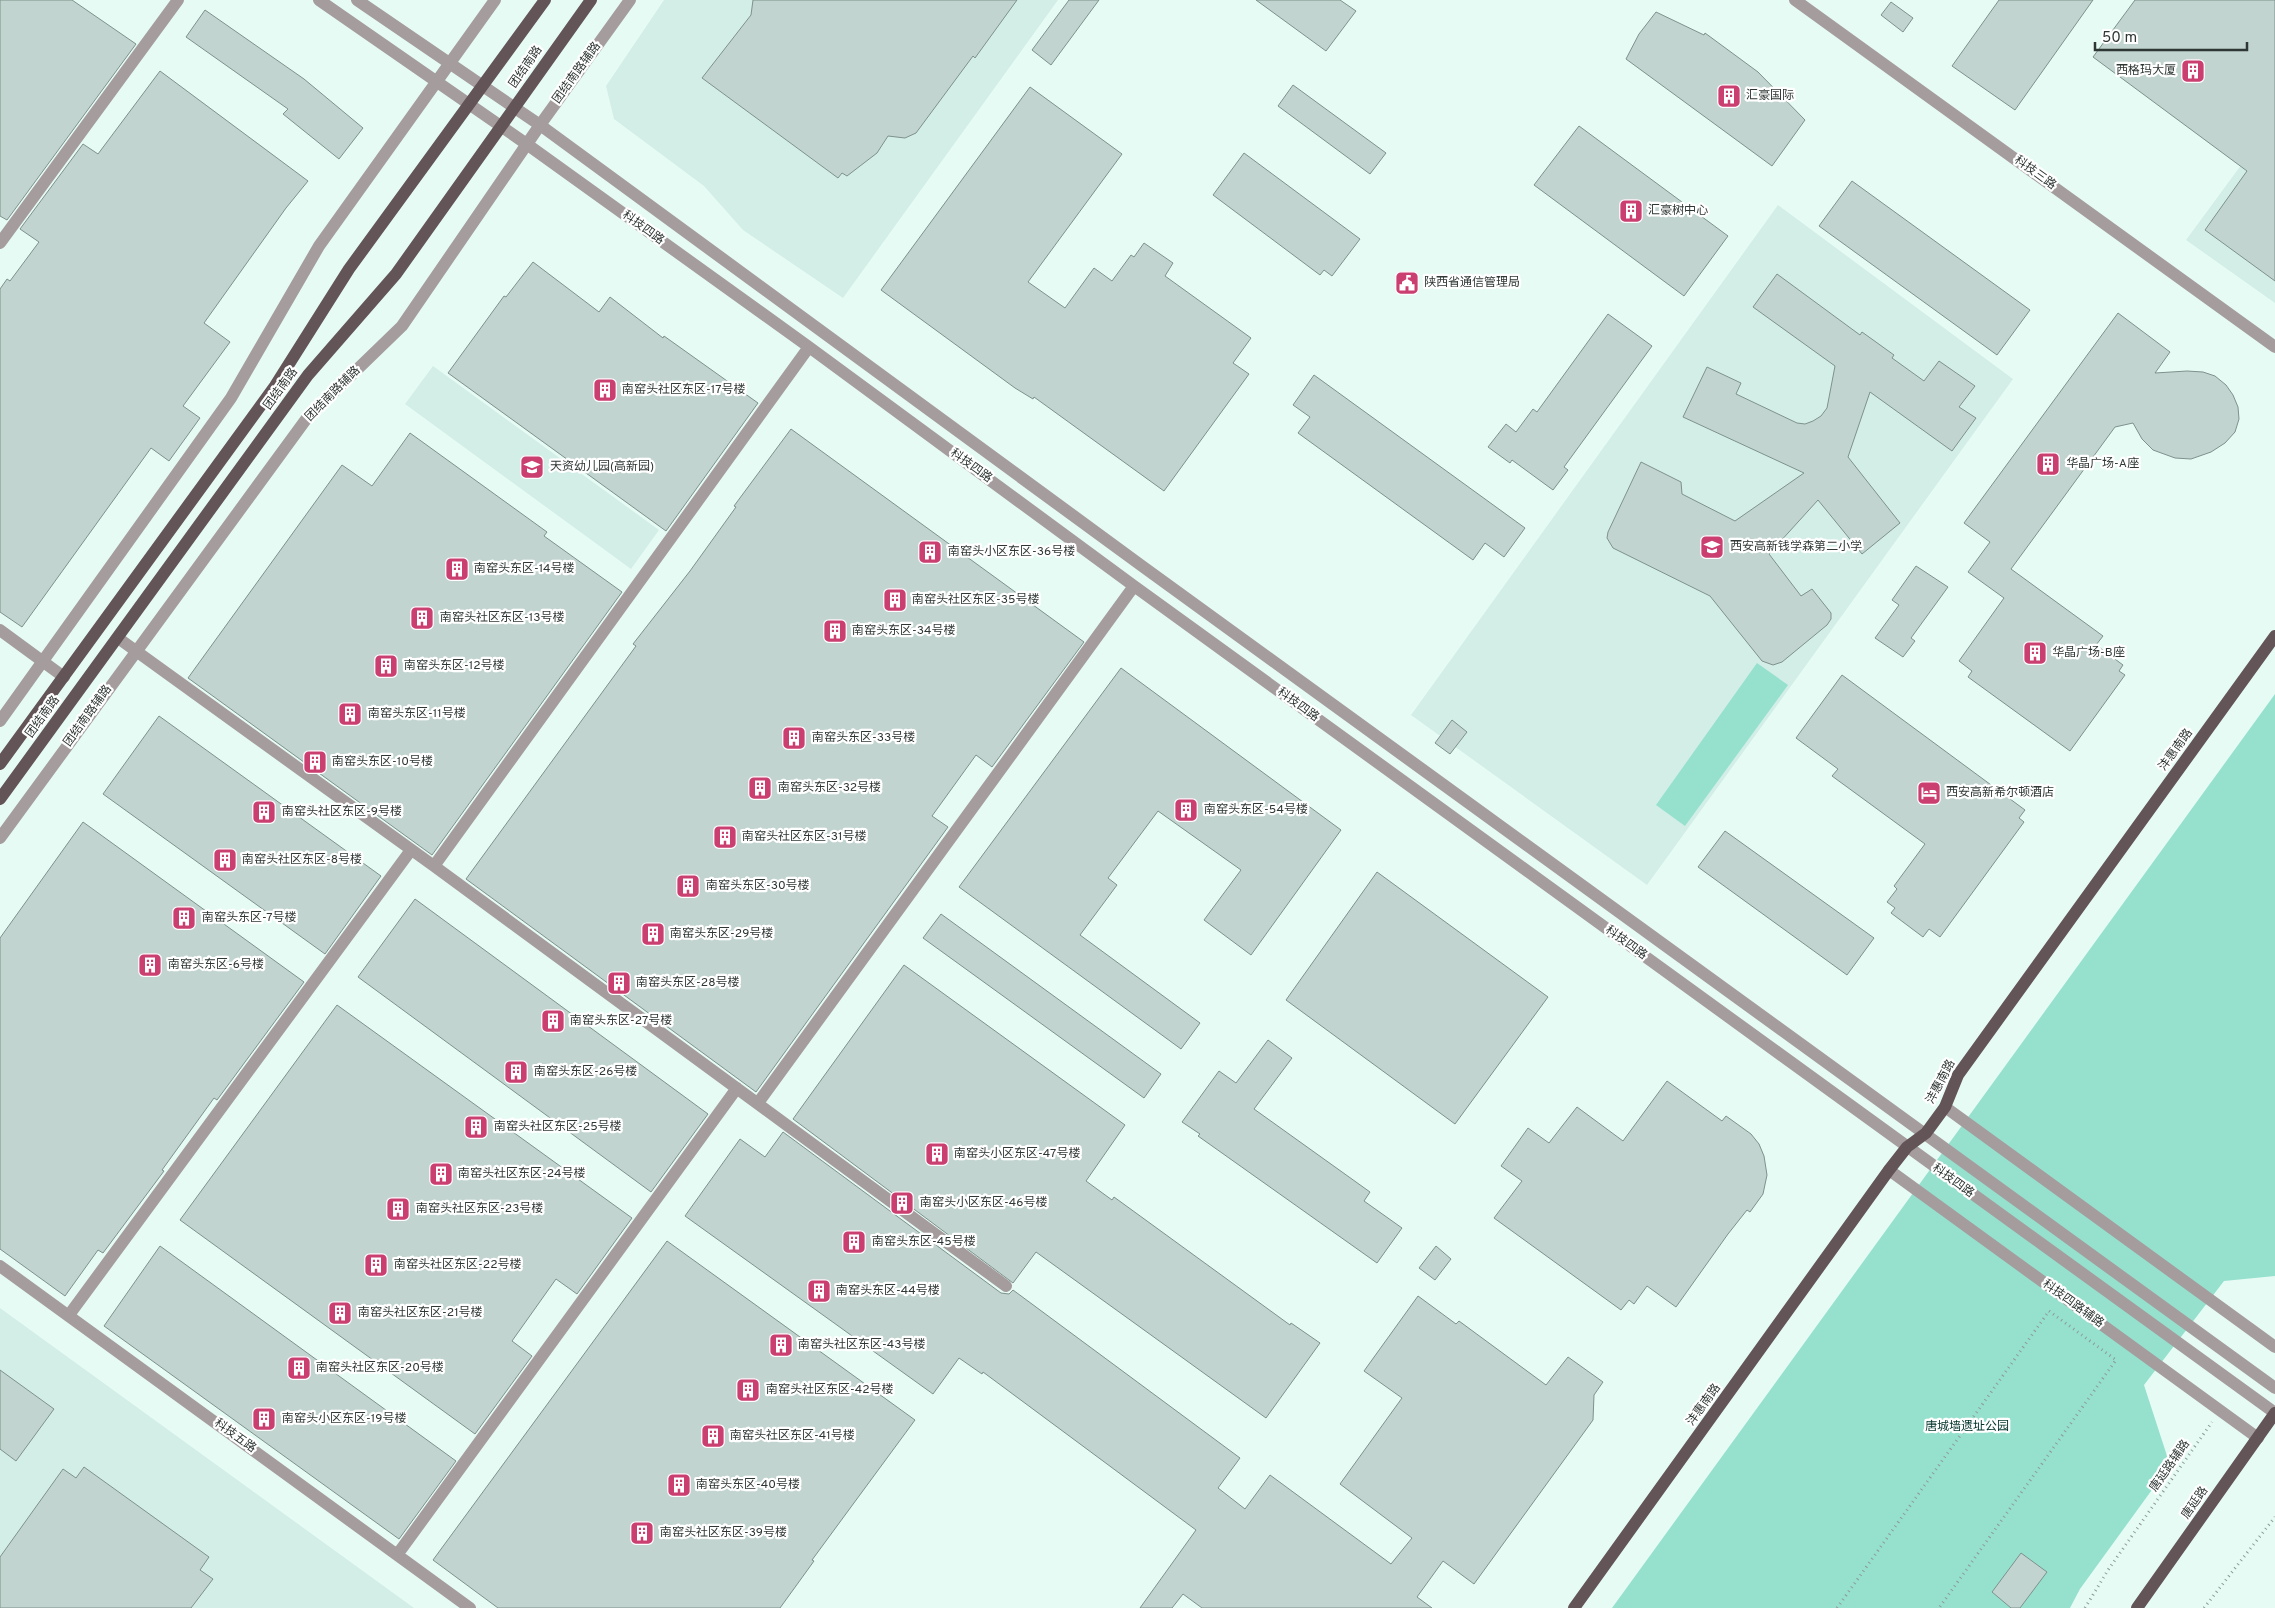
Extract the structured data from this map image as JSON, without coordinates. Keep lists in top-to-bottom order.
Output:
{
  "streets": {
    "main road": ["团结南路", "沣惠南路", "唐延路"],
    "street": [
      "团结南路辅路",
      "科技三路",
      "科技四路",
      "科技四路辅路",
      "科技五路"
    ],
    "path": ["唐延路辅路"]
  },
  "crossings": [
    ["团结南路", "科技四路"],
    ["团结南路辅路", "科技四路"],
    ["科技四路", "沣惠南路"],
    ["科技四路", "唐延路"],
    ["沣惠南路", "科技四路辅路"],
    ["科技四路辅路", "唐延路辅路"],
    ["科技四路辅路", "唐延路"]
  ],
  "parks": ["唐城墙遗址公园"],
  "places": {
    "building": [
      "西格玛大厦",
      "汇豪国际",
      "汇豪树中心",
      "南窑头社区东区-17号楼",
      "华晶广场-A座",
      "南窑头小区东区-36号楼",
      "南窑头东区-14号楼",
      "南窑头社区东区-35号楼",
      "南窑头社区东区-13号楼",
      "南窑头东区-34号楼",
      "华晶广场-B座",
      "南窑头东区-12号楼",
      "南窑头东区-11号楼",
      "南窑头东区-33号楼",
      "南窑头东区-10号楼",
      "南窑头东区-32号楼",
      "南窑头东区-54号楼",
      "南窑头社区东区-9号楼",
      "南窑头社区东区-31号楼",
      "南窑头社区东区-8号楼",
      "南窑头东区-30号楼",
      "南窑头东区-7号楼",
      "南窑头东区-29号楼",
      "南窑头东区-6号楼",
      "南窑头东区-28号楼",
      "南窑头东区-27号楼",
      "南窑头东区-26号楼",
      "南窑头社区东区-25号楼",
      "南窑头小区东区-47号楼",
      "南窑头社区东区-24号楼",
      "南窑头小区东区-46号楼",
      "南窑头社区东区-23号楼",
      "南窑头东区-45号楼",
      "南窑头社区东区-22号楼",
      "南窑头东区-44号楼",
      "南窑头社区东区-21号楼",
      "南窑头社区东区-43号楼",
      "南窑头社区东区-20号楼",
      "南窑头社区东区-42号楼",
      "南窑头小区东区-19号楼",
      "南窑头社区东区-41号楼",
      "南窑头东区-40号楼",
      "南窑头社区东区-39号楼"
    ],
    "public building": ["陕西省通信管理局"],
    "school or university": ["天资幼儿园(高新园)", "西安高新钱学森第二小学"],
    "hotel": ["西安高新希尔顿酒店"]
  },
  "scale_bar": "50 m"
}
